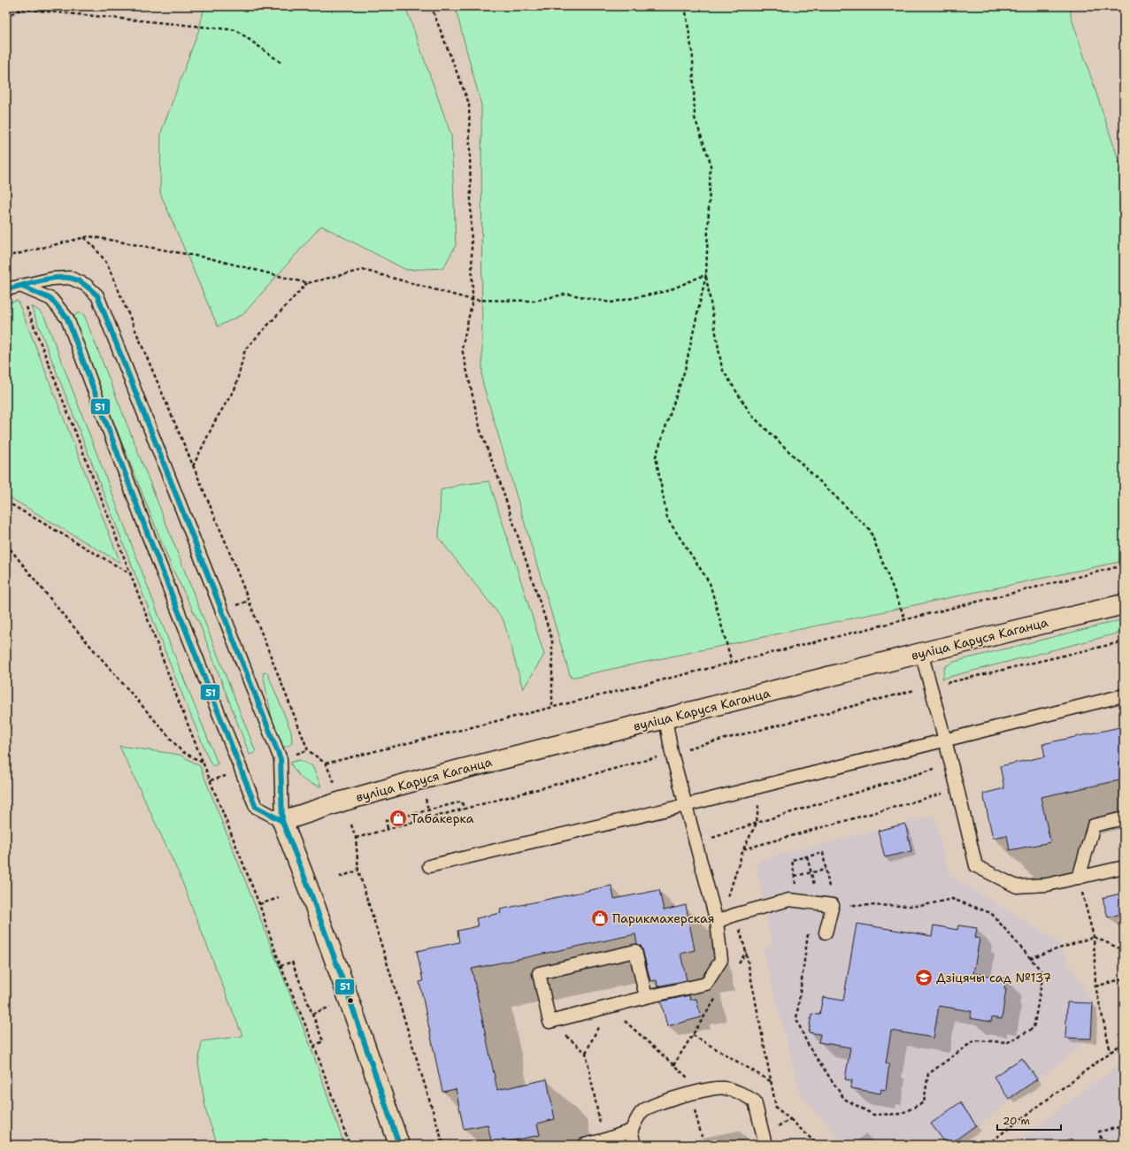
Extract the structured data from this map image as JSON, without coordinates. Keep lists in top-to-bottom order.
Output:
{
  "streets": {
    "street": ["вуліца Каруся Каганца"]
  },
  "places": {
    "shop": ["Табакерка", "Парикмахерская"],
    "school or university": ["Дзіцячы сад №137"]
  },
  "lines": ["transit line 51"],
  "scale_bar": "20 m"
}
